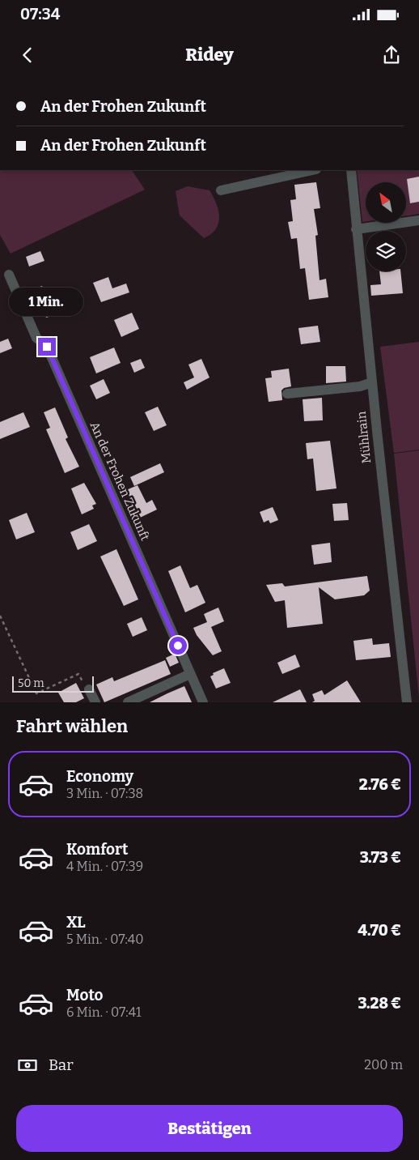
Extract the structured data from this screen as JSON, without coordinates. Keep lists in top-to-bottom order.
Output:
{
  "streets": {
    "street": ["Mühlrain", "An der Frohen Zukunft"]
  },
  "scale_bar": "50 m",
  "north": "top left",
  "page": {
    "status": "07:34",
    "header": "Ridey",
    "banner": ["An der Frohen Zukunft", "An der Frohen Zukunft"],
    "bubble": "1 Min.",
    "scale": "50 m",
    "heading": "Fahrt wählen",
    "list": [
      {
        "name": "Economy",
        "note": "3 Min. · 07:38",
        "value": "2.76 €"
      },
      {
        "name": "Komfort",
        "note": "4 Min. · 07:39",
        "value": "3.73 €"
      },
      {
        "name": "XL",
        "note": "5 Min. · 07:40",
        "value": "4.70 €"
      },
      {
        "name": "Moto",
        "note": "6 Min. · 07:41",
        "value": "3.28 €"
      }
    ],
    "pay": ["Bar", "200 m"],
    "buttons": "Bestätigen"
  }
}
